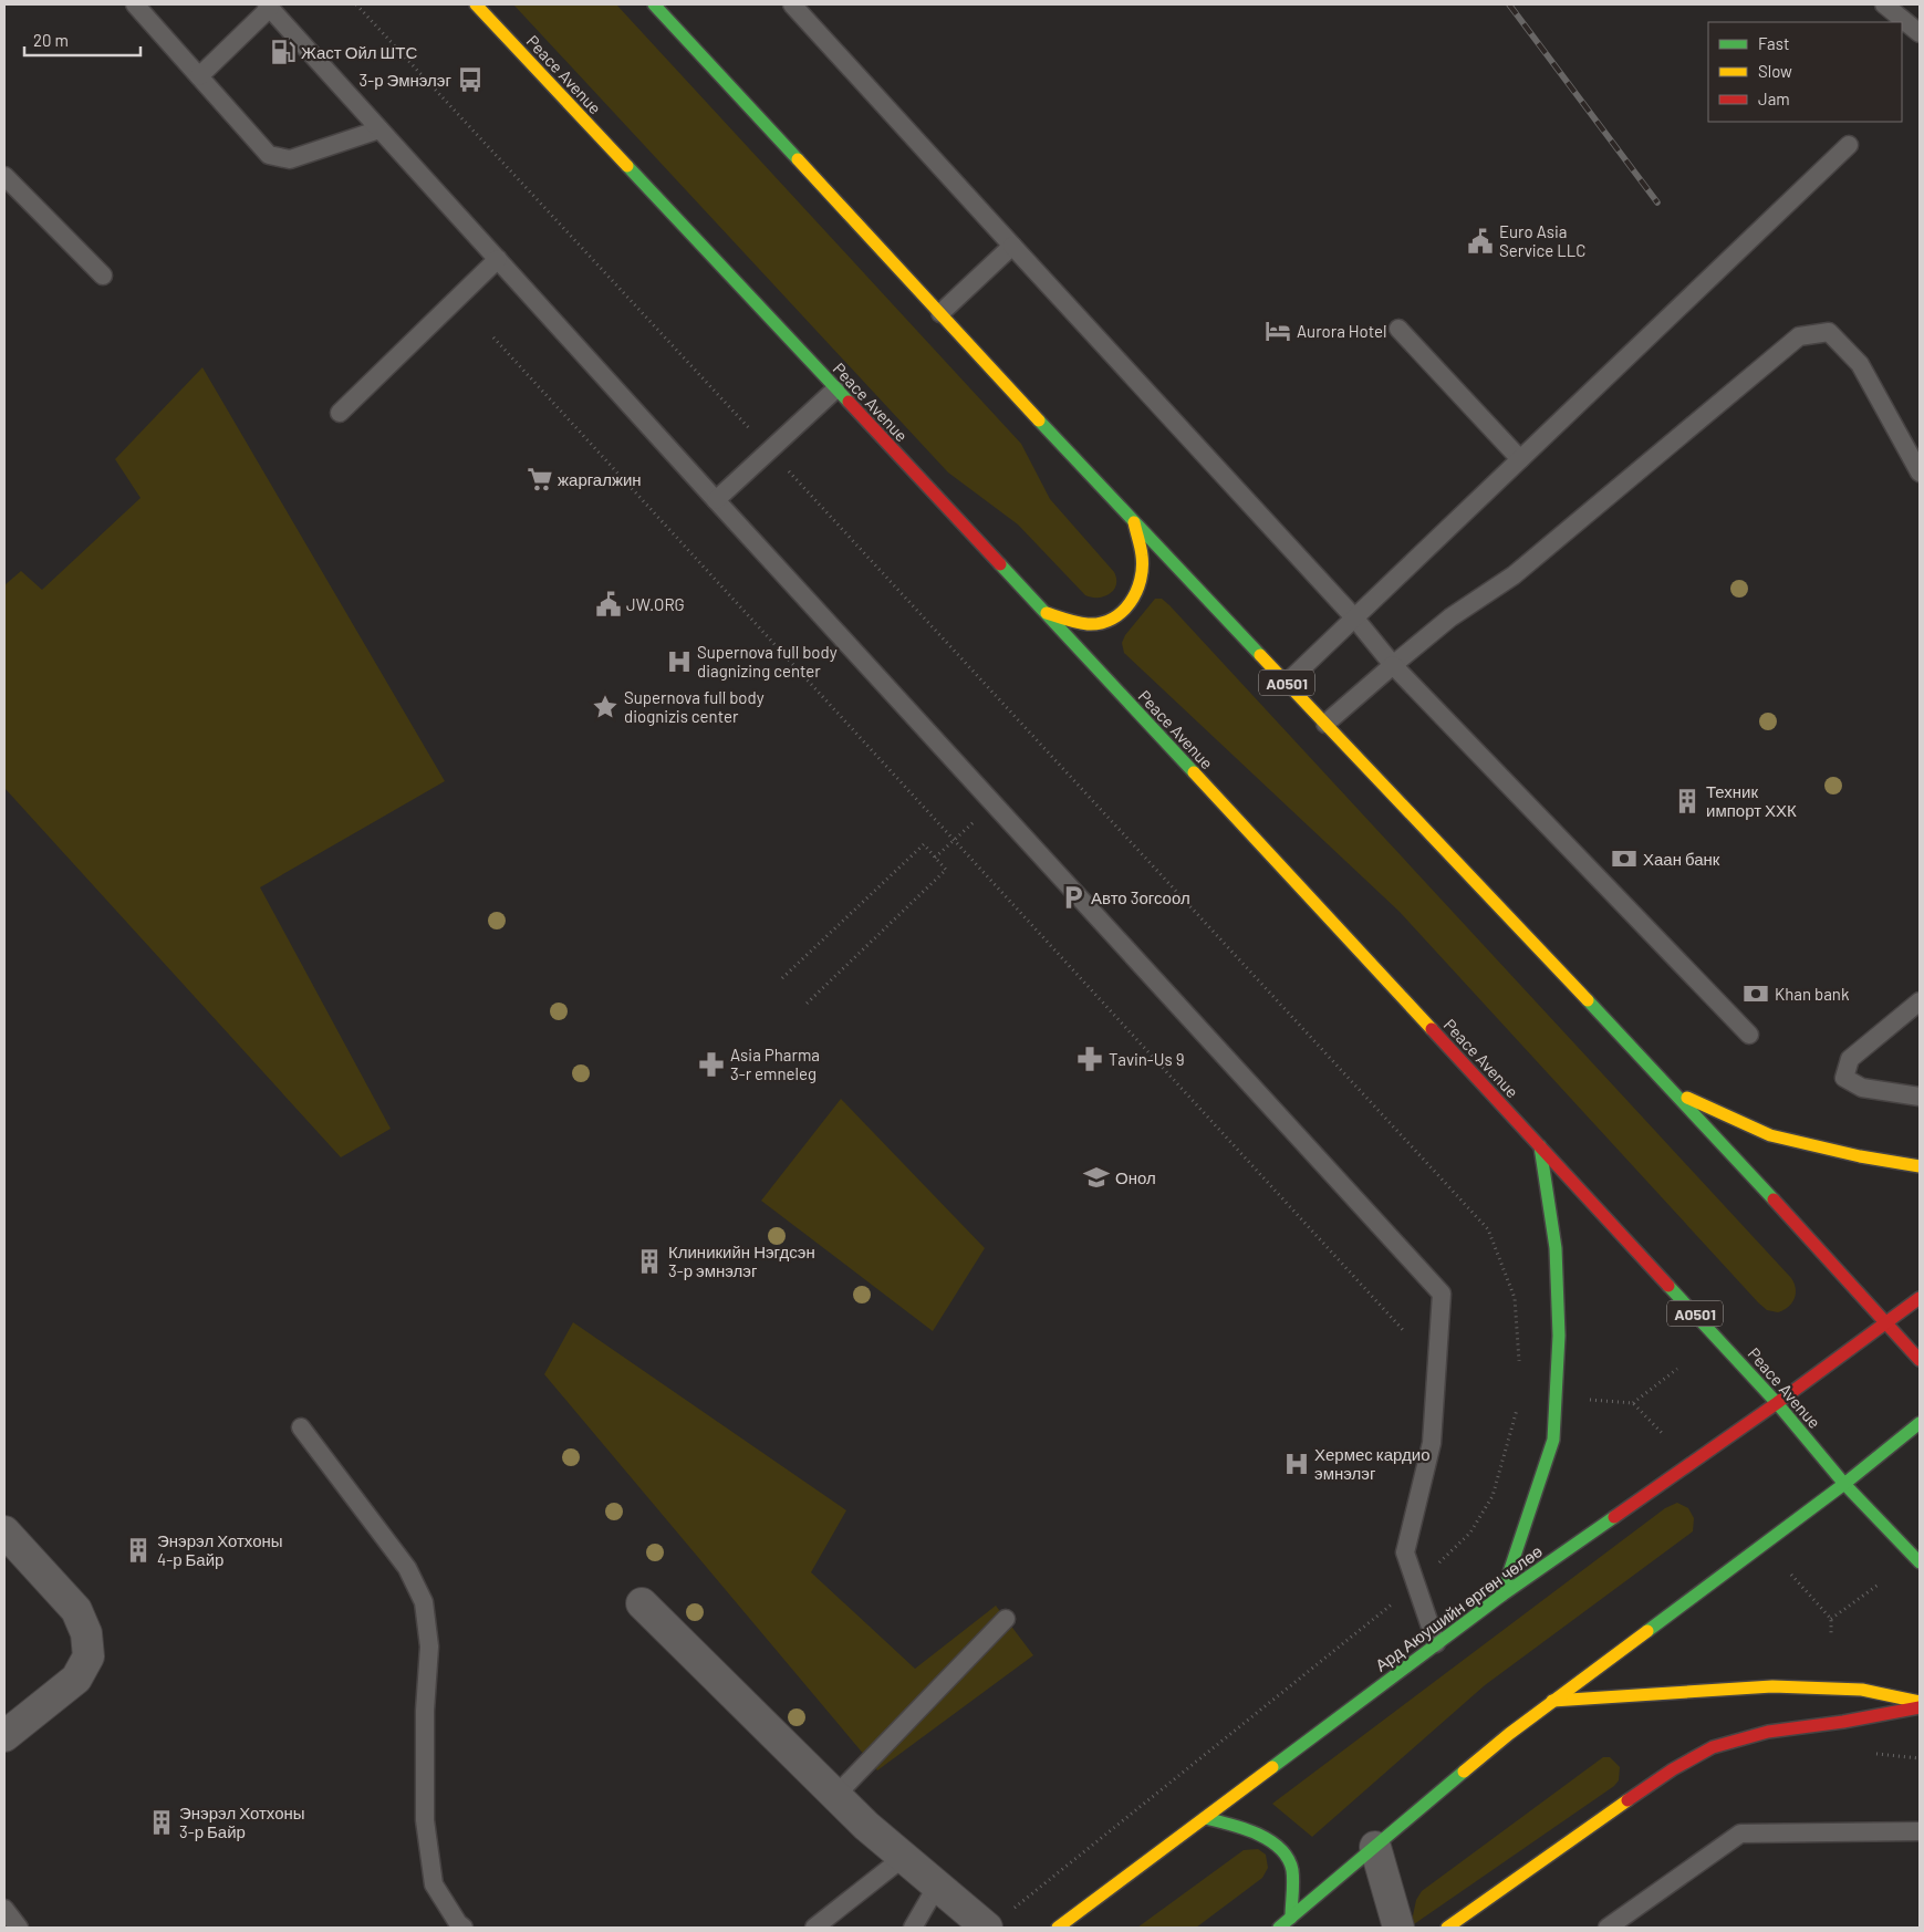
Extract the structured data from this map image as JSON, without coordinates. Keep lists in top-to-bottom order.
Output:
{
  "streets": {
    "main road": ["Peace Avenue", "A0501", "Ард Аюушийн өргөн чөлөө"]
  },
  "crossings": [
    ["Peace Avenue", "Ард Аюушийн өргөн чөлөө"],
    ["A0501", "Ард Аюушийн өргөн чөлөө"]
  ],
  "places": {
    "fuel station": ["Жаст Ойл ШТС"],
    "bus stop": ["3-р Эмнэлэг"],
    "public building": ["Euro Asia Service LLC", "JW.ORG"],
    "hotel": ["Aurora Hotel"],
    "supermarket": ["жаргалжин"],
    "hospital": ["Supernova full body diagnizing center", "Хермес кардио эмнэлэг"],
    "place": ["Supernova full body diognizis center"],
    "building": [
      "Техник импорт ХХК",
      "Клиникийн Нэгдсэн 3-р эмнэлэг",
      "Энэрэл Хотхоны 4-р Байр",
      "Энэрэл Хотхоны 3-р Байр"
    ],
    "bank": ["Хаан банк", "Khan bank"],
    "parking": ["Авто 3огсоол"],
    "pharmacy": ["Tavin-Us 9", "Asia Pharma 3-r emneleg"],
    "school or university": ["Онол"]
  },
  "legend": ["Fast", "Slow", "Jam"],
  "scale_bar": "20 m"
}
